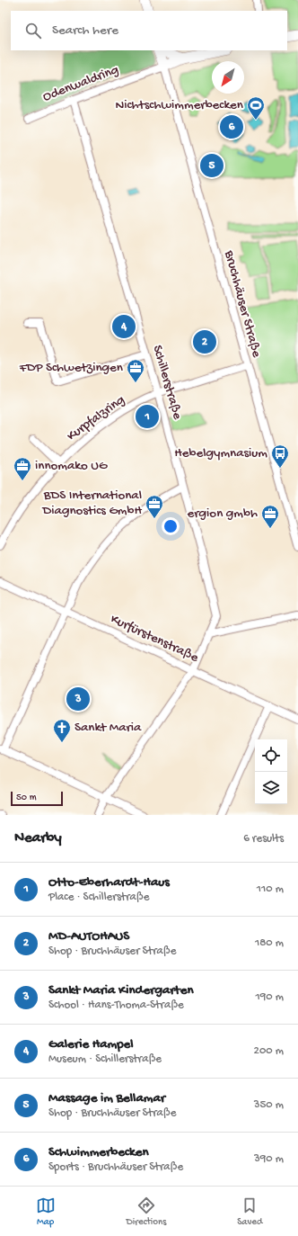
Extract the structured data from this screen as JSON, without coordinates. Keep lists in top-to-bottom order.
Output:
{
  "streets": {
    "main road": ["Odenwaldring"],
    "street": [
      "Bruchhäuser Straße",
      "Schillerstraße",
      "Kurpfalzring",
      "Kurfürstenstraße"
    ]
  },
  "crossings": [
    ["Odenwaldring", "Bruchhäuser Straße"],
    ["Odenwaldring", "Schillerstraße"],
    ["Bruchhäuser Straße", "Kurpfalzring"],
    ["Schillerstraße", "Kurpfalzring"],
    ["Schillerstraße", "Kurfürstenstraße"]
  ],
  "places": {
    "sports": ["Nichtschwimmerbecken"],
    "office": [
      "FDP Schwetzingen",
      "innomako UG",
      "BDS International Diagnostics GmbH",
      "ergion gmbh"
    ],
    "bus stop": ["Hebelgymnasium"],
    "church": ["Sankt Maria"]
  },
  "scale_bar": "50 m",
  "north": "bottom left",
  "page": {
    "search": "Search here",
    "pins": [
      "6",
      "5",
      "4",
      "2",
      "1",
      "3"
    ],
    "scale": "50 m",
    "heading": ["Nearby", "6 results"],
    "list": [
      {
        "mark": "1",
        "name": "Otto-Eberhardt-Haus",
        "note": "Place · Schillerstraße",
        "value": "110 m"
      },
      {
        "mark": "2",
        "name": "MD-AUTOHAUS",
        "note": "Shop · Bruchhäuser Straße",
        "value": "180 m"
      },
      {
        "mark": "3",
        "name": "Sankt Maria Kindergarten",
        "note": "School · Hans-Thoma-Straße",
        "value": "190 m"
      },
      {
        "mark": "4",
        "name": "Galerie Hampel",
        "note": "Museum · Schillerstraße",
        "value": "200 m"
      },
      {
        "mark": "5",
        "name": "Massage im Bellamar",
        "note": "Shop · Bruchhäuser Straße",
        "value": "350 m"
      },
      {
        "mark": "6",
        "name": "Schwimmerbecken",
        "note": "Sports · Bruchhäuser Straße",
        "value": "390 m"
      }
    ],
    "nav": ["Map", "Directions", "Saved"]
  }
}
